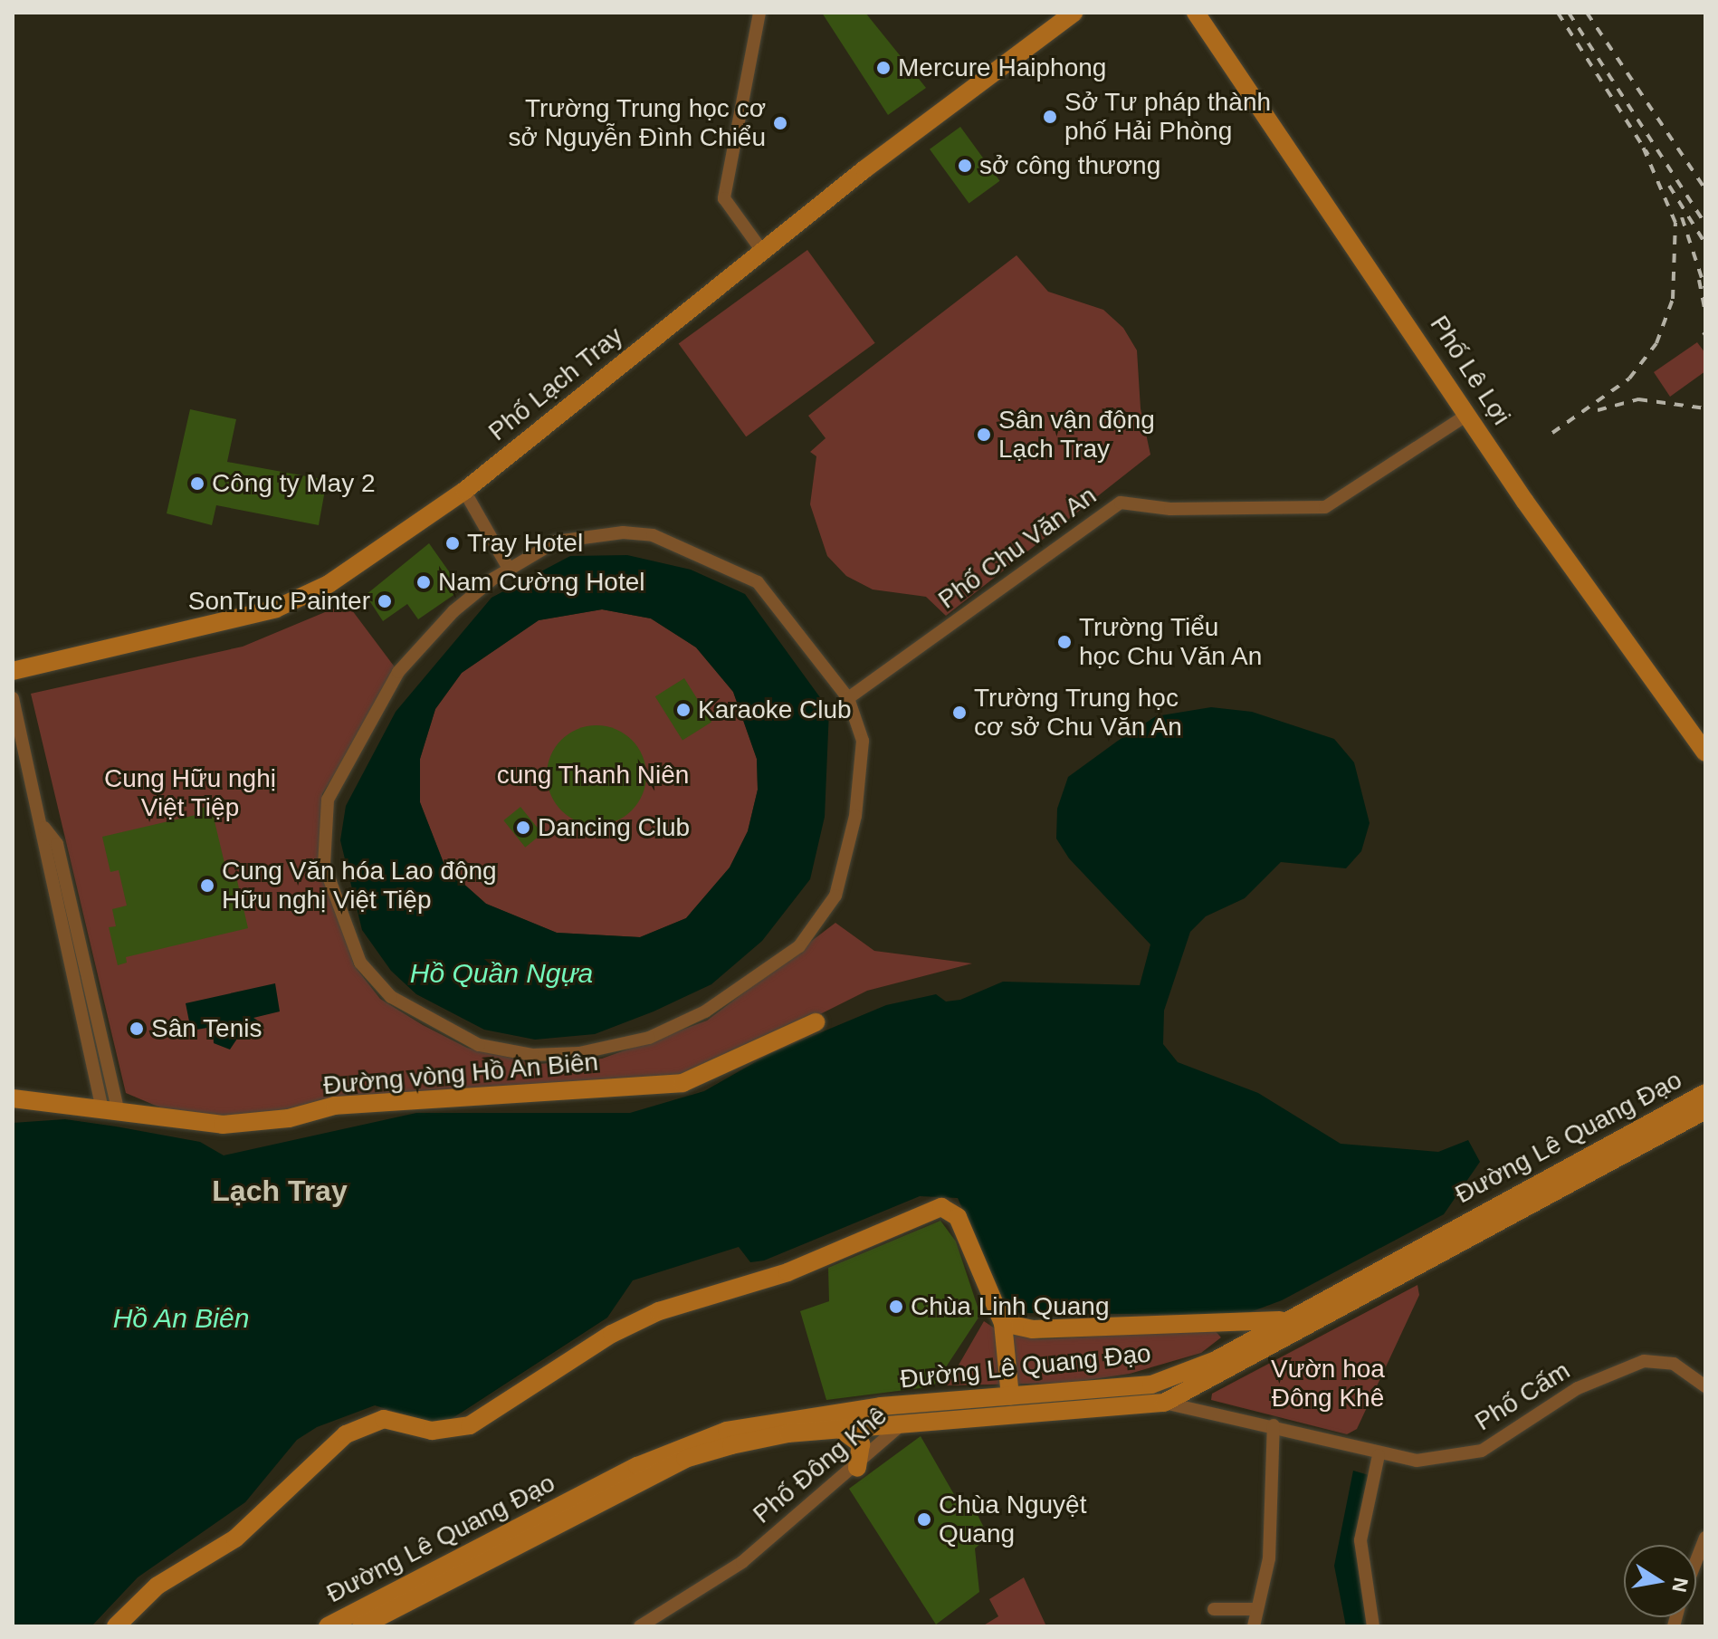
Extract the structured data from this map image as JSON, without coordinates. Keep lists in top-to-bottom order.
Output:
{
  "streets": {
    "street": [
      "Phố Lê Lợi",
      "Phố Lạch Tray",
      "Phố Chu Văn An",
      "Đường vòng Hồ An Biên",
      "Đường Lê Quang Đạo",
      "Phố Cấm",
      "Phố Đông Khê"
    ]
  },
  "crossings": [
    ["Phố Lê Lợi", "Phố Chu Văn An"],
    ["Đường Lê Quang Đạo", "Phố Đông Khê"],
    ["Phố Cấm", "Phố Đông Khê"]
  ],
  "districts": ["Lạch Tray"],
  "water": ["Hồ Quần Ngựa", "Hồ An Biên"],
  "parks": ["cung Thanh Niên", "Cung Hữu nghị Việt Tiệp", "Vườn hoa Đông Khê"],
  "places": [
    "Mercure Haiphong",
    "Sở Tư pháp thành phố Hải Phòng",
    "Trường Trung học cơ sở Nguyễn Đình Chiểu",
    "sở công thương",
    "Sân vận động Lạch Tray",
    "Công ty May 2",
    "Tray Hotel",
    "Nam Cường Hotel",
    "SonTruc Painter",
    "Trường Tiểu học Chu Văn An",
    "Karaoke Club",
    "Trường Trung học cơ sở Chu Văn An",
    "Dancing Club",
    "Cung Văn hóa Lao động Hữu nghị Việt Tiệp",
    "Sân Tenis",
    "Chùa Linh Quang",
    "Chùa Nguyệt Quang"
  ],
  "north": "right"
}
